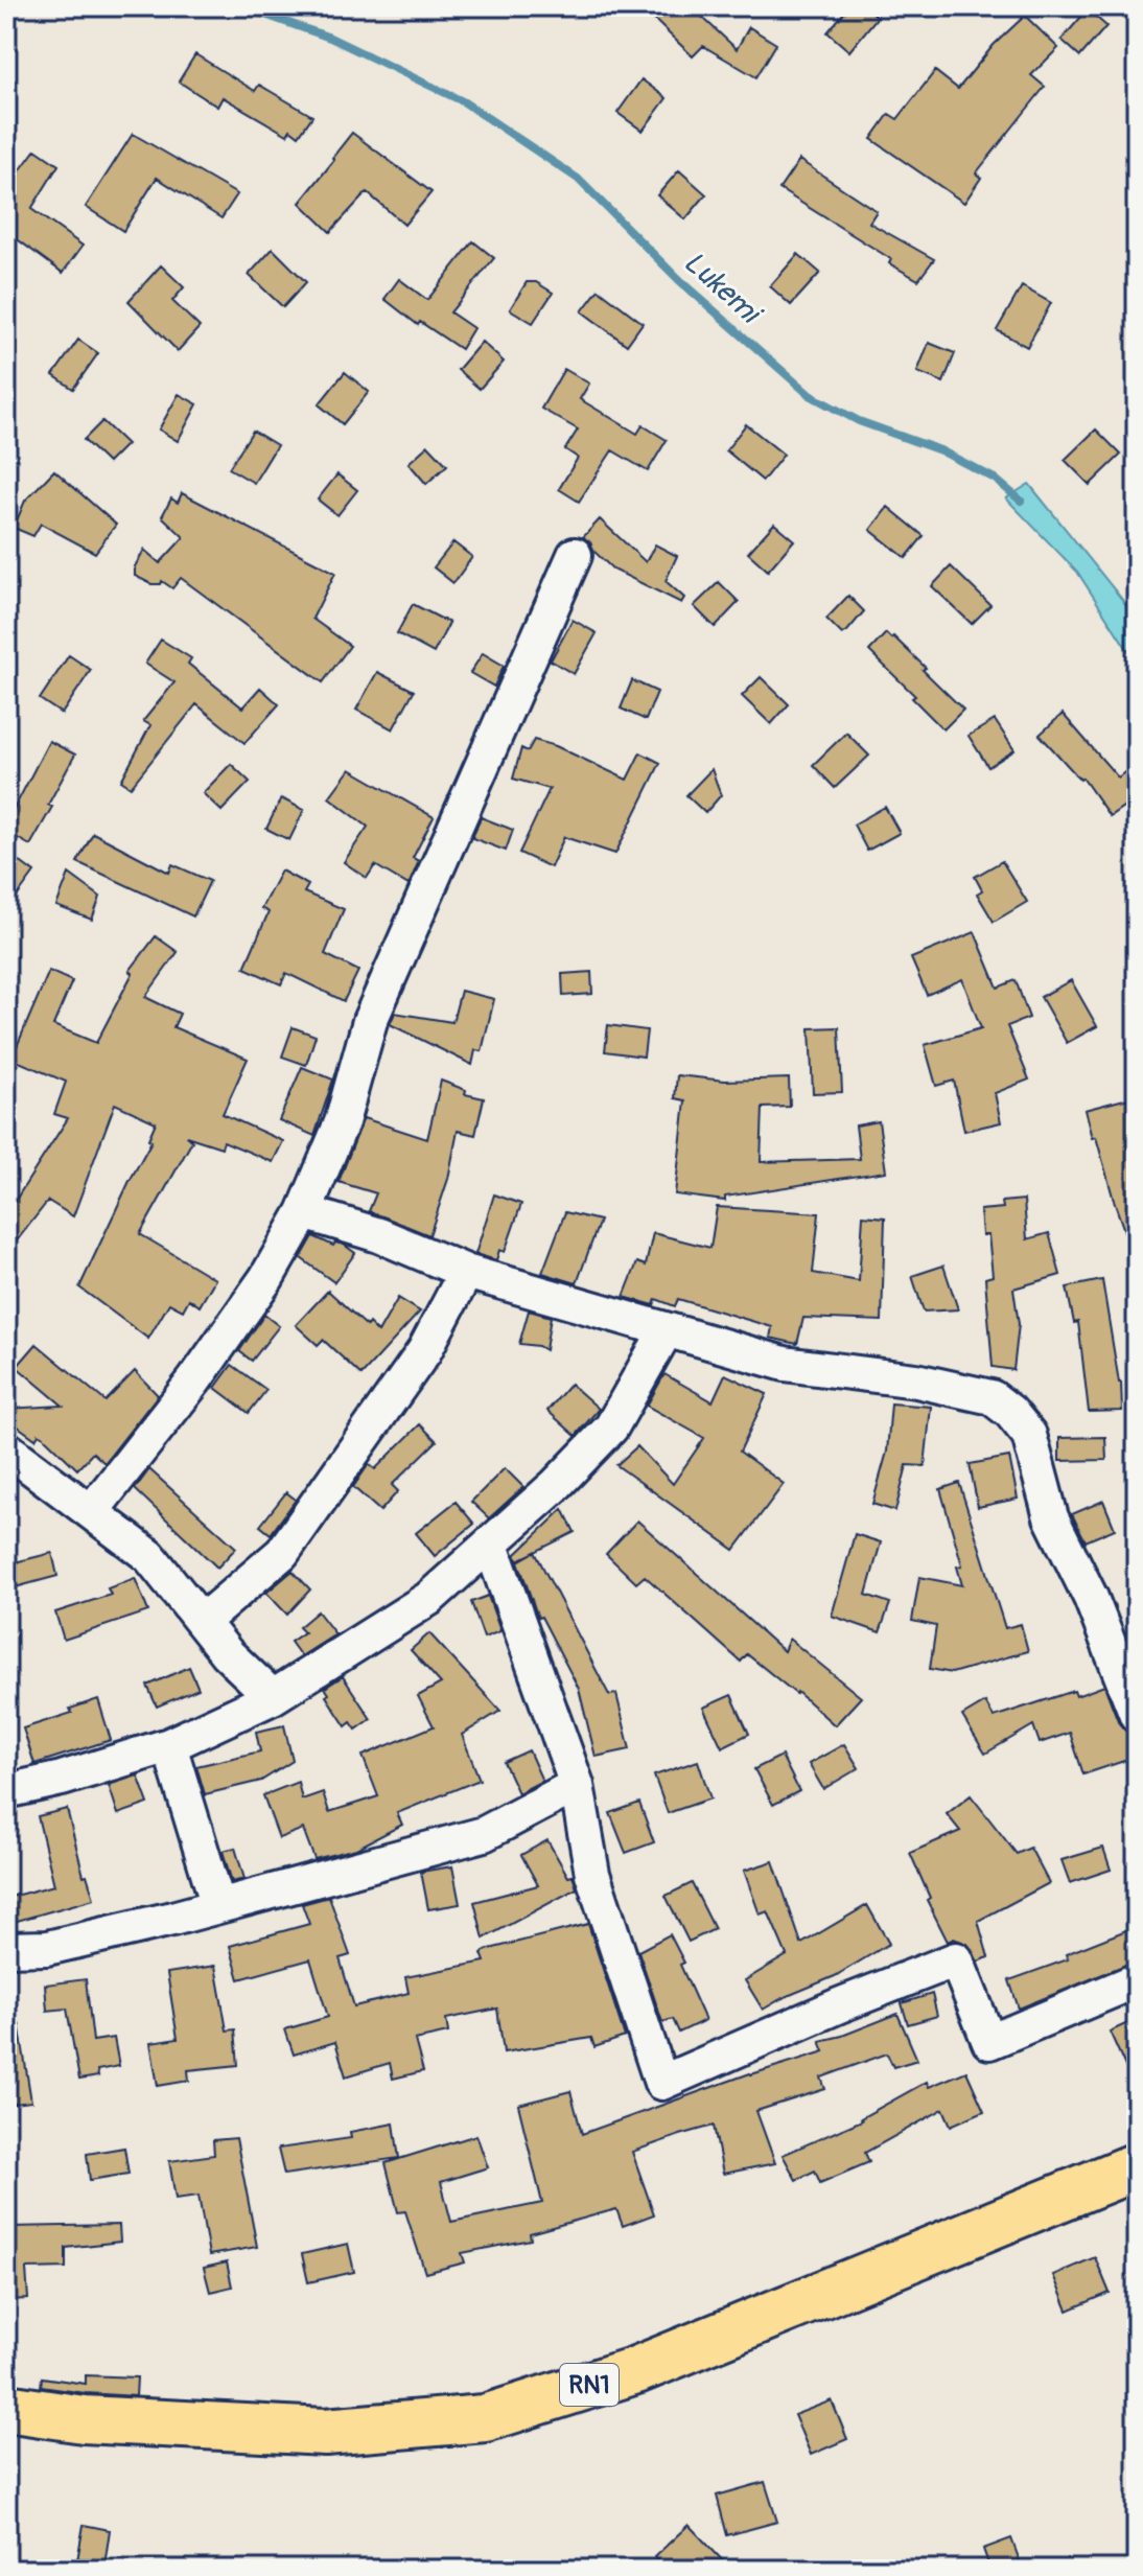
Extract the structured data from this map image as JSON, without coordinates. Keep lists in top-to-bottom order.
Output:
{
  "streets": {
    "highway": ["RN1"]
  },
  "water": ["Lukemi"]
}
